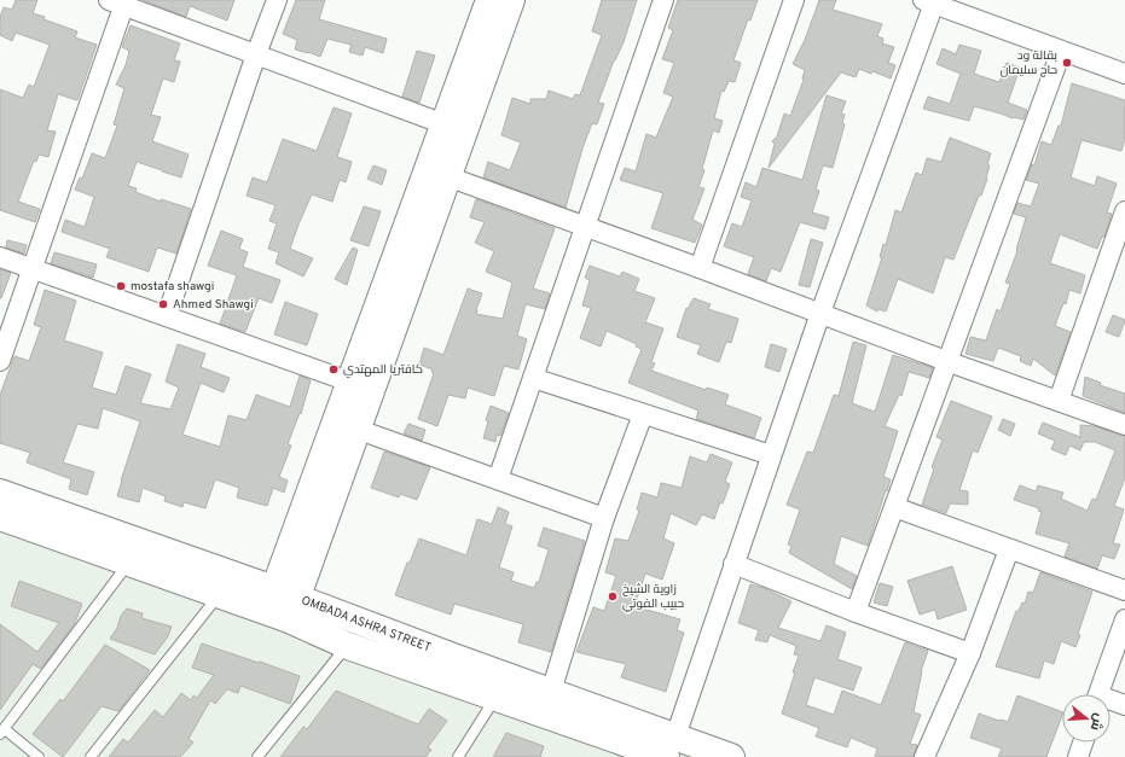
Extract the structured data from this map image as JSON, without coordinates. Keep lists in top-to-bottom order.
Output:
{
  "streets": {
    "main road": ["OMBADA ASHRA STREET"]
  },
  "places": [
    "بقالة ود حاج سليمان",
    "mostafa shawgi",
    "Ahmed Shawgi",
    "كافتريا المهتدي",
    "زاوية الشيخ حبيب الفوتي"
  ],
  "north": "right"
}
